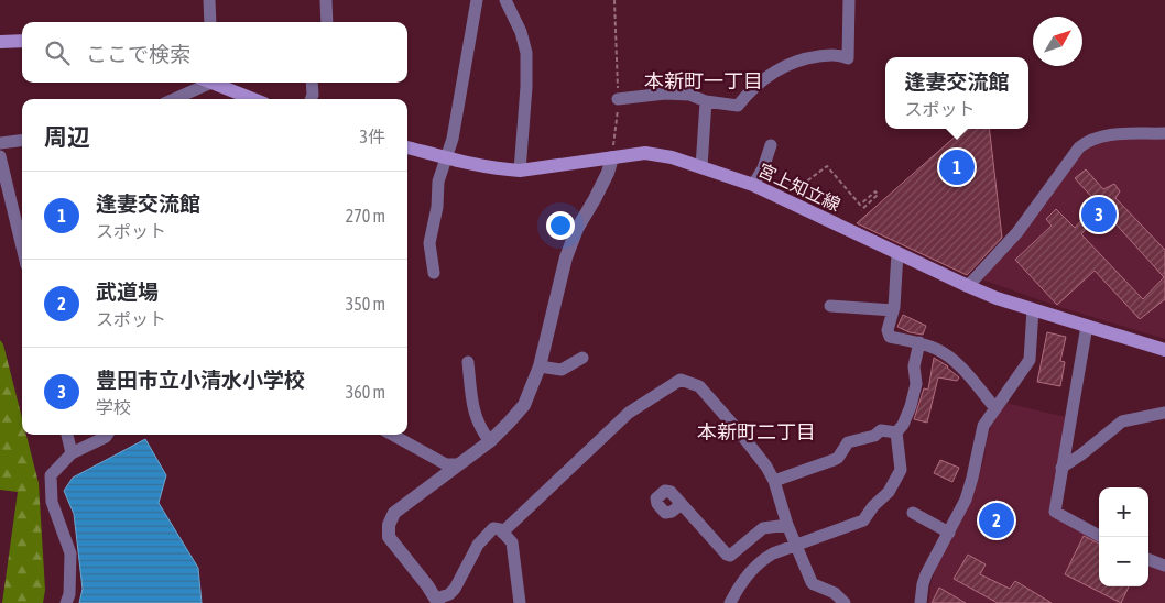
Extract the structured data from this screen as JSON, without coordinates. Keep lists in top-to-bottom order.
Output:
{
  "streets": {
    "main road": ["宮上知立線"]
  },
  "districts": ["本新町一丁目", "本新町二丁目"],
  "north": "top right",
  "page": {
    "search": "ここで検索",
    "popup": ["逢妻交流館", "スポット"],
    "heading": ["周辺", "3件"],
    "pins": ["1", "3", "2"],
    "list": [
      {
        "mark": "1",
        "name": "逢妻交流館",
        "note": "スポット",
        "value": "270 m"
      },
      {
        "mark": "2",
        "name": "武道場",
        "note": "スポット",
        "value": "350 m"
      },
      {
        "mark": "3",
        "name": "豊田市立小清水小学校",
        "note": "学校",
        "value": "360 m"
      }
    ],
    "map_buttons": ["+", "−"]
  }
}
